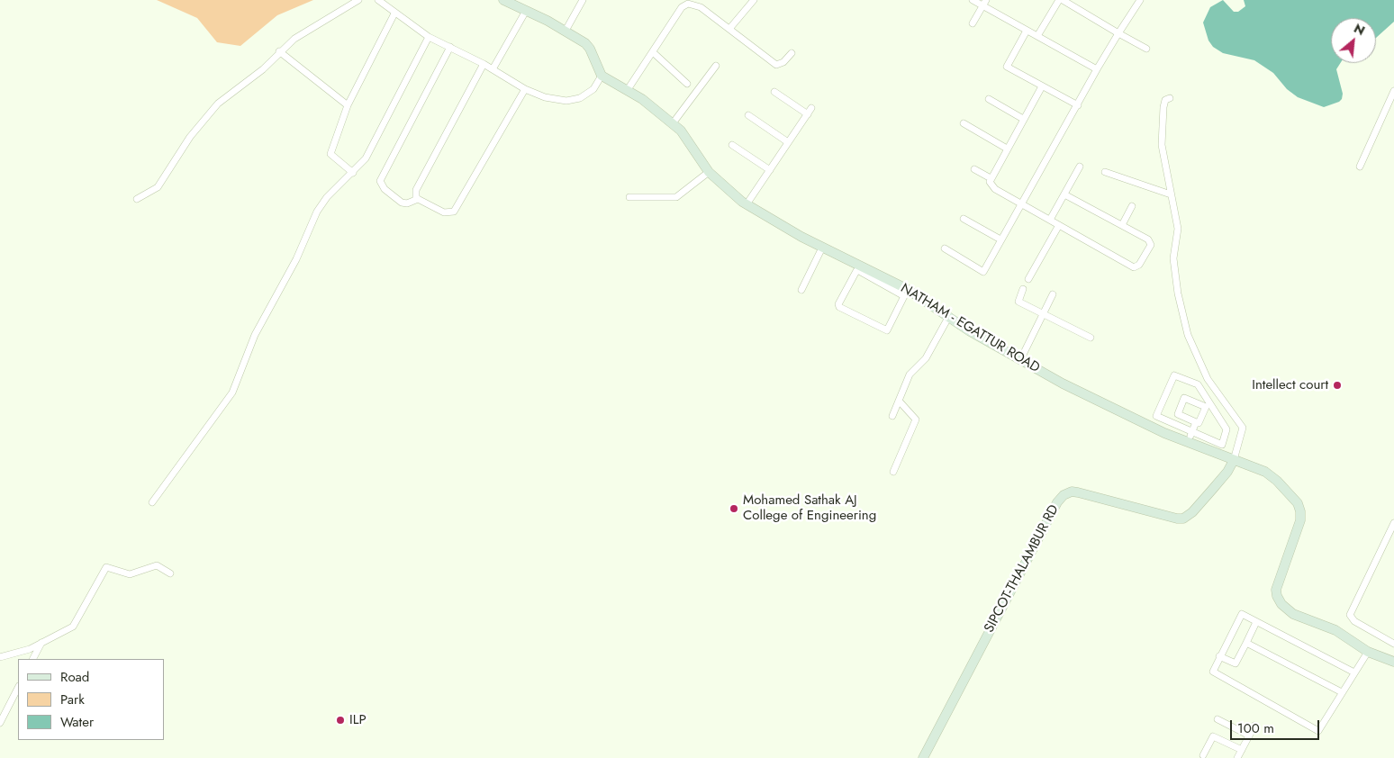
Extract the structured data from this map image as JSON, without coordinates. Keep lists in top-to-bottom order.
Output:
{
  "streets": {
    "street": ["NATHAM - EGATTUR ROAD", "SIPCOT-THALAMBUR RD"]
  },
  "crossings": [
    ["NATHAM - EGATTUR ROAD", "SIPCOT-THALAMBUR RD"]
  ],
  "places": ["Intellect court", "Mohamed Sathak AJ College of Engineering", "ILP"],
  "legend": ["Road", "Park", "Water"],
  "scale_bar": "100 m",
  "north": "top right"
}
